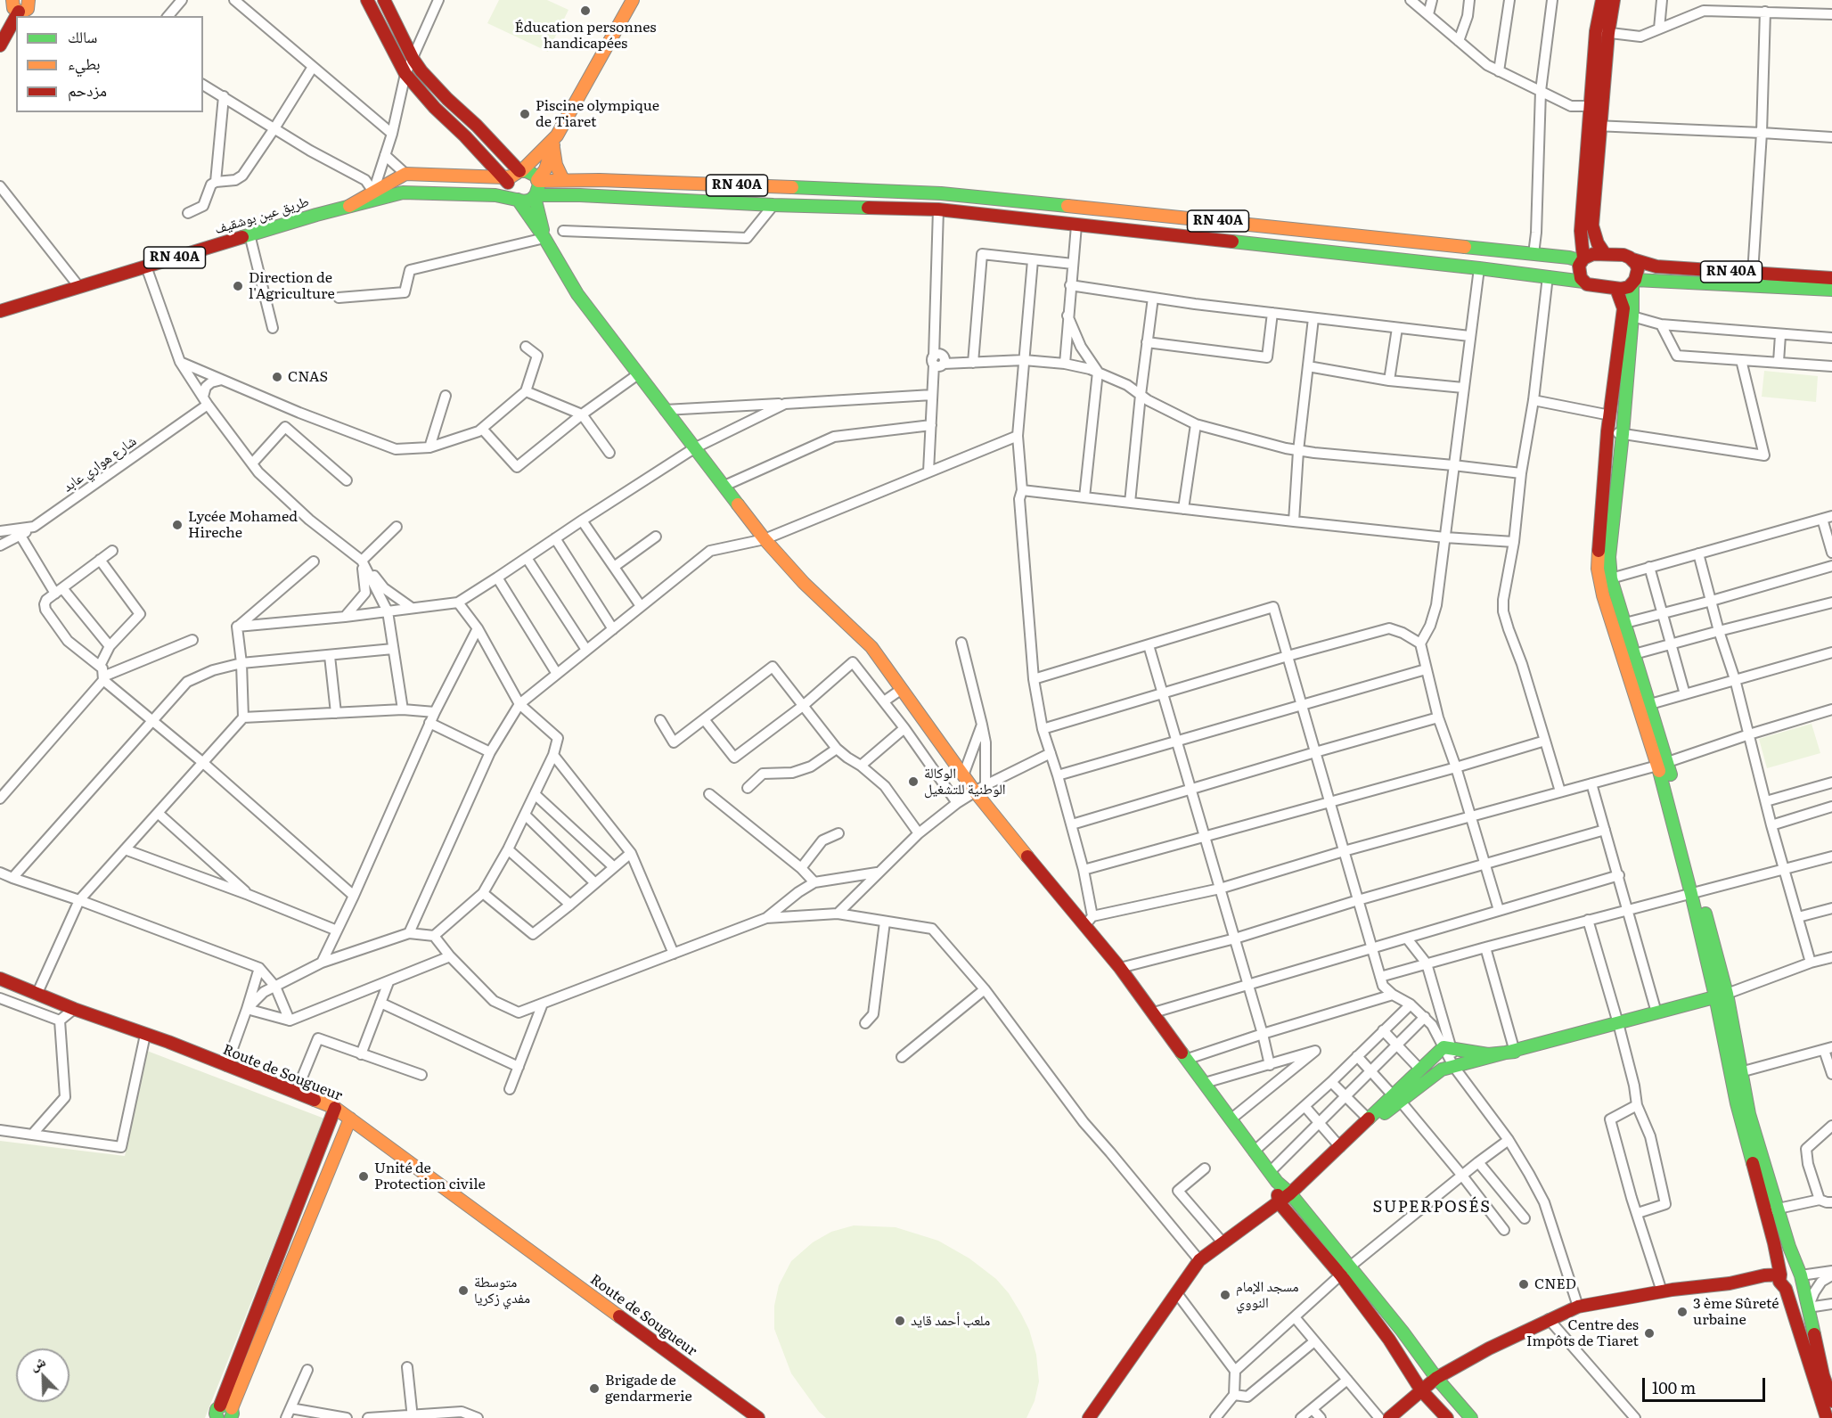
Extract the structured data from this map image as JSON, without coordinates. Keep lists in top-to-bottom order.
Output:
{
  "streets": {
    "main road": ["RN 40A", "طريق عين بوشقيف", "Route de Sougueur"],
    "street": ["شارع هواري عابد"]
  },
  "crossings": [
    ["RN 40A", "طريق عين بوشقيف"]
  ],
  "districts": ["SUPERPOSÉS"],
  "places": [
    "Éducation personnes handicapées",
    "Piscine olympique de Tiaret",
    "Direction de l'Agriculture",
    "CNAS",
    "Lycée Mohamed Hireche",
    "الوكالة الوطنية للتشغيل",
    "Unité de Protection civile",
    "CNED",
    "متوسطة مفدي زكريا",
    "مسجد الإمام النووي",
    "3 ème Sûreté urbaine",
    "ملعب أحمد قايد",
    "Centre des Impôts de Tiaret",
    "Brigade de gendarmerie"
  ],
  "legend": ["سالك", "بطيء", "مزدحم"],
  "scale_bar": "100 m",
  "north": "top left"
}
